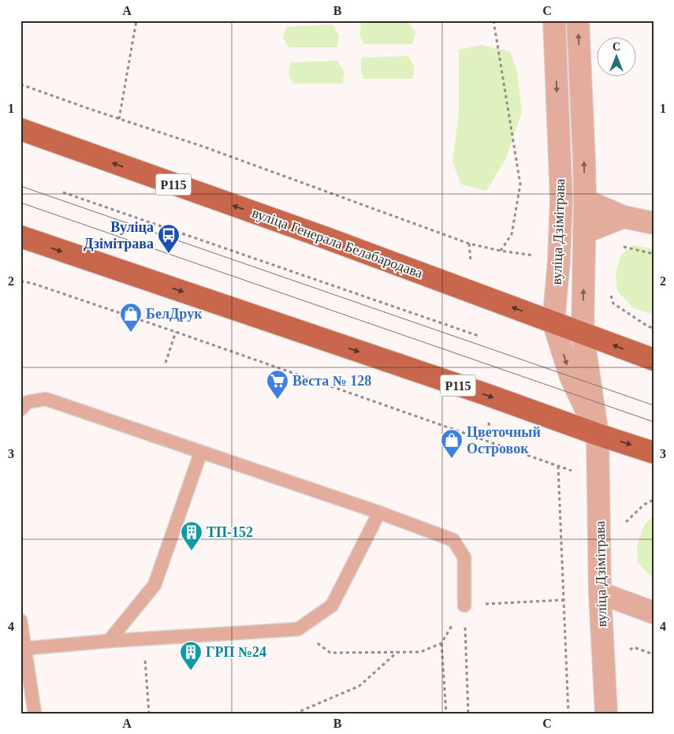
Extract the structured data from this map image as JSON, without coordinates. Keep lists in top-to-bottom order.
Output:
{
  "streets": {
    "main road": ["Р115", "вуліца Генерала Белабародава"],
    "street": ["вуліца Дзімітрава"]
  },
  "crossings": [
    ["Р115", "вуліца Дзімітрава"],
    ["вуліца Дзімітрава", "вуліца Генерала Белабародава"]
  ],
  "places": {
    "bus stop": ["Вуліца Дзімітрава"],
    "shop": ["БелДрук", "Цветочный Островок"],
    "supermarket": ["Веста № 128"],
    "building": ["ТП-152", "ГРП №24"]
  },
  "north": "top",
  "grid": {
    "columns": ["A", "B", "C"],
    "rows": [
      "1",
      "2",
      "3",
      "4"
    ]
  }
}
